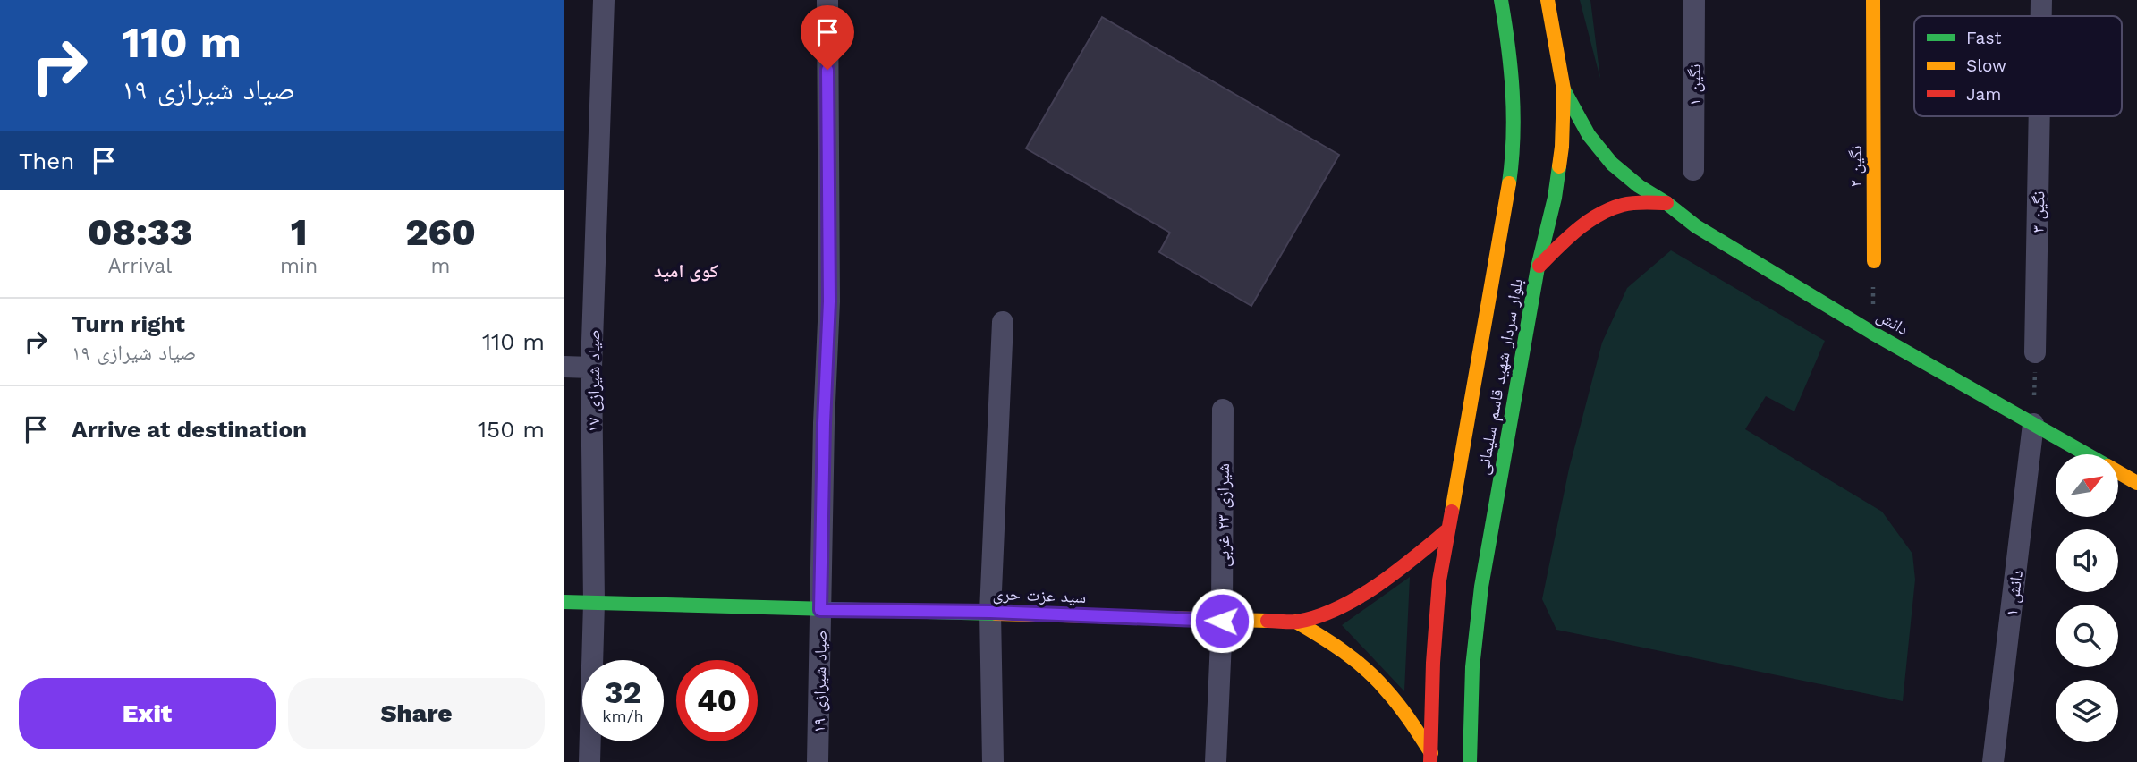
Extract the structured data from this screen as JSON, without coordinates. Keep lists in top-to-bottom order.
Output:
{
  "streets": {
    "street": [
      "نگین ۱",
      "نگین ۲",
      "نگین ۳",
      "دانش",
      "بلوار سردار شهید قاسم سلیمانی",
      "صیاد شیرازی ۱۷",
      "شیرازی ۲۳ غربی",
      "دانش ۱",
      "سید عزت حری",
      "صیاد شیرازی ۱۹"
    ]
  },
  "crossings": [
    ["دانش", "بلوار سردار شهید قاسم سلیمانی"],
    ["دانش", "دانش ۱"],
    ["بلوار سردار شهید قاسم سلیمانی", "سید عزت حری"],
    ["صیاد شیرازی ۱۷", "سید عزت حری"],
    ["شیرازی ۲۳ غربی", "سید عزت حری"],
    ["سید عزت حری", "صیاد شیرازی ۱۹"]
  ],
  "districts": ["کوی امید"],
  "legend": ["Fast", "Slow", "Jam"],
  "north": "top right",
  "page": {
    "turn": ["110 m", "صیاد شیرازی ۱۹"],
    "then": "Then",
    "eta": [
      "08:33",
      "Arrival",
      "1",
      "min",
      "260",
      "m"
    ],
    "list": [
      {
        "name": "Turn right",
        "note": "صیاد شیرازی ۱۹",
        "value": "110 m"
      },
      {
        "name": "Arrive at destination",
        "value": "150 m"
      }
    ],
    "speed": "32 km/h",
    "limit": "40",
    "buttons": ["Exit", "Share"]
  }
}
